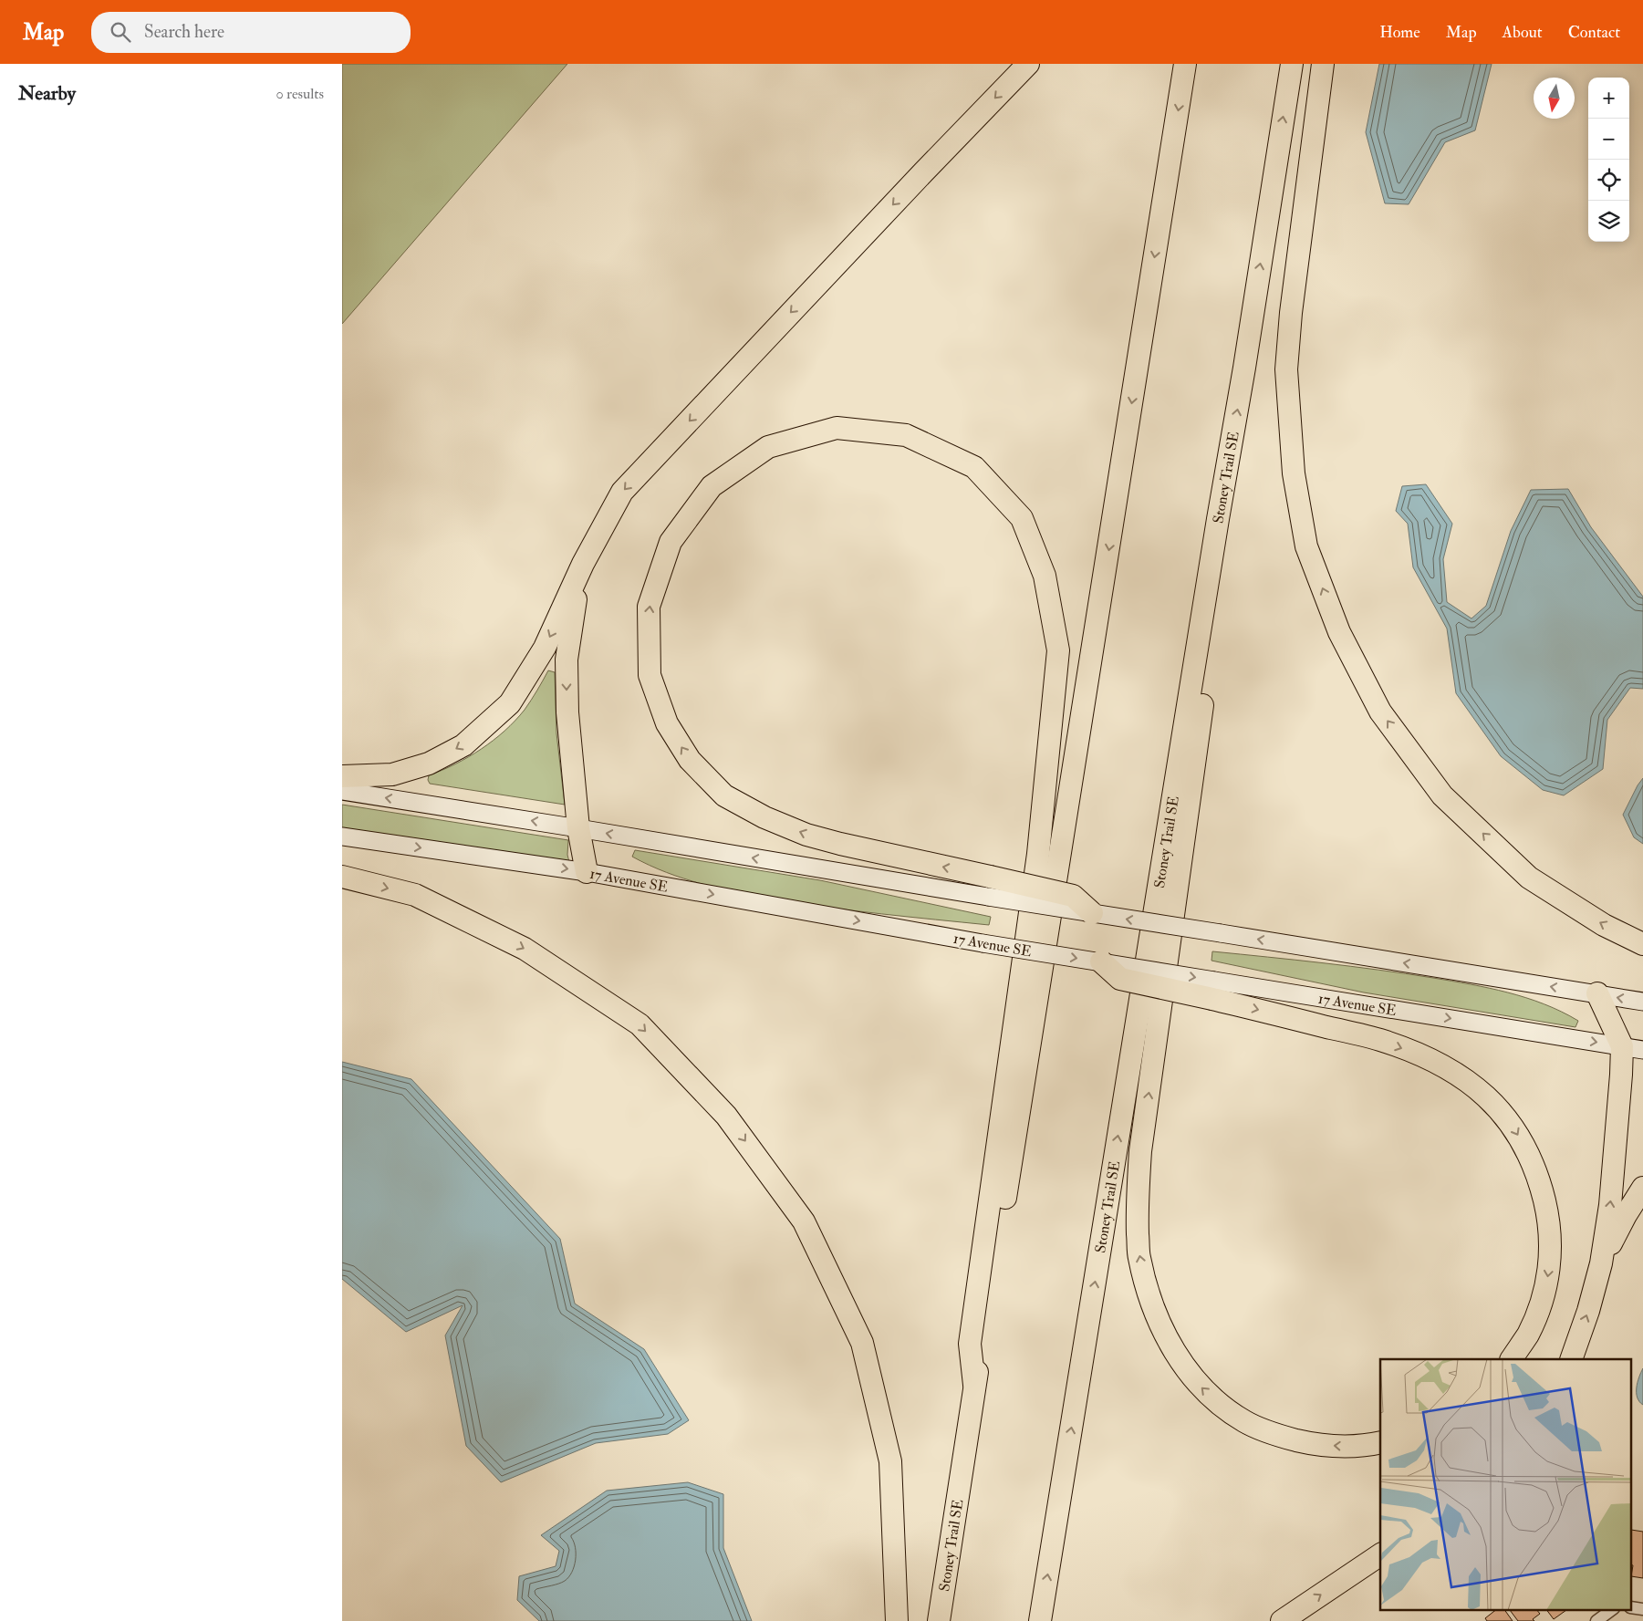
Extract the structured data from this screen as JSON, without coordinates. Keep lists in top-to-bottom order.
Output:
{
  "streets": {
    "highway": ["Stoney Trail SE"],
    "main road": ["17 Avenue SE"]
  },
  "north": "bottom",
  "page": {
    "header": "Map",
    "search": "Search here",
    "nav": [
      "Home",
      "Map",
      "About",
      "Contact"
    ],
    "heading": ["Nearby", "0 results"],
    "map_buttons": ["+", "−"]
  }
}
